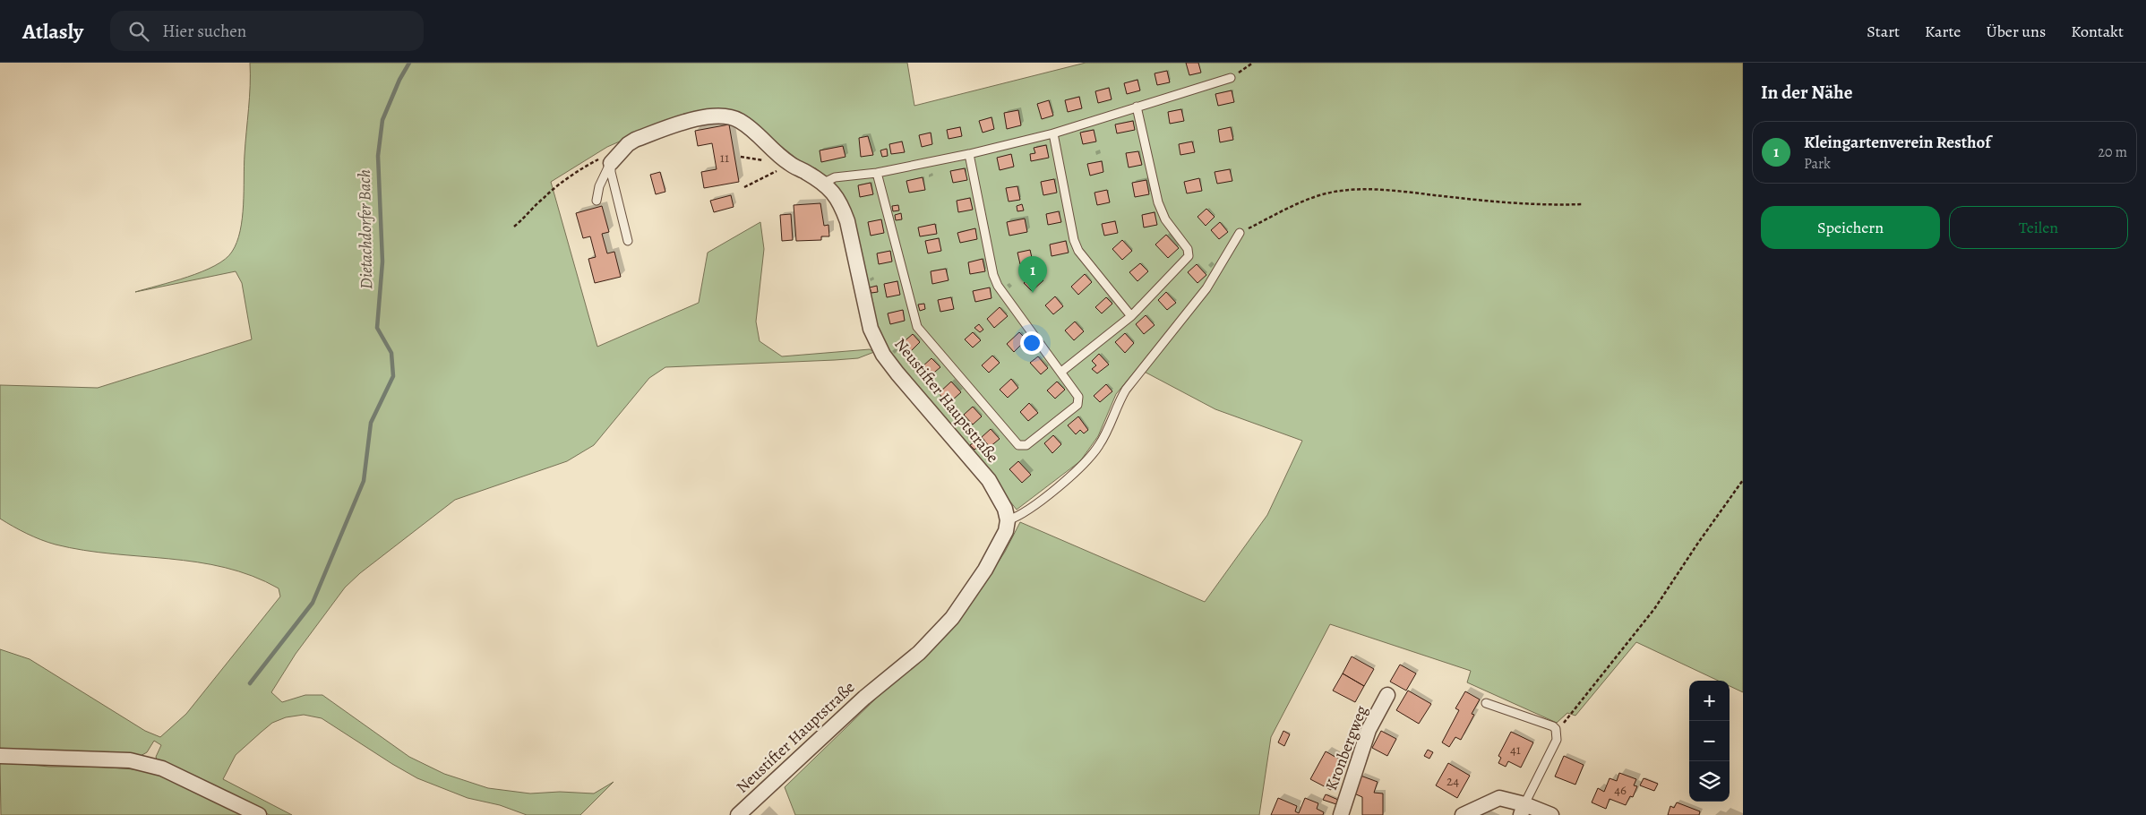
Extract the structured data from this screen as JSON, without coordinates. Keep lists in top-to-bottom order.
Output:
{
  "streets": {
    "street": ["Neustifter Hauptstraße", "Kronbergweg"]
  },
  "water": ["Dietachdorfer Bach"],
  "house_numbers": [
    "11",
    "41",
    "24",
    "46"
  ],
  "page": {
    "header": "Atlasly",
    "search": "Hier suchen",
    "nav": [
      "Start",
      "Karte",
      "Über uns",
      "Kontakt"
    ],
    "heading": "In der Nähe",
    "list": [
      {
        "mark": "1",
        "name": "Kleingartenverein Resthof",
        "note": "Park",
        "value": "20 m"
      }
    ],
    "buttons": ["Speichern", "Teilen"],
    "pins": "1",
    "map_buttons": ["+", "−"]
  }
}
